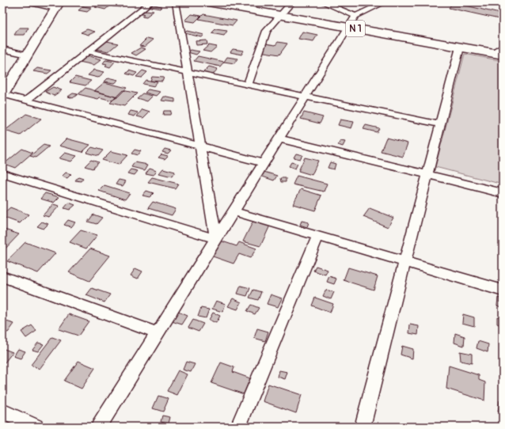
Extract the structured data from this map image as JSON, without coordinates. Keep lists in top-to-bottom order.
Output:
{
  "streets": {
    "highway": ["N 1"]
  }
}
